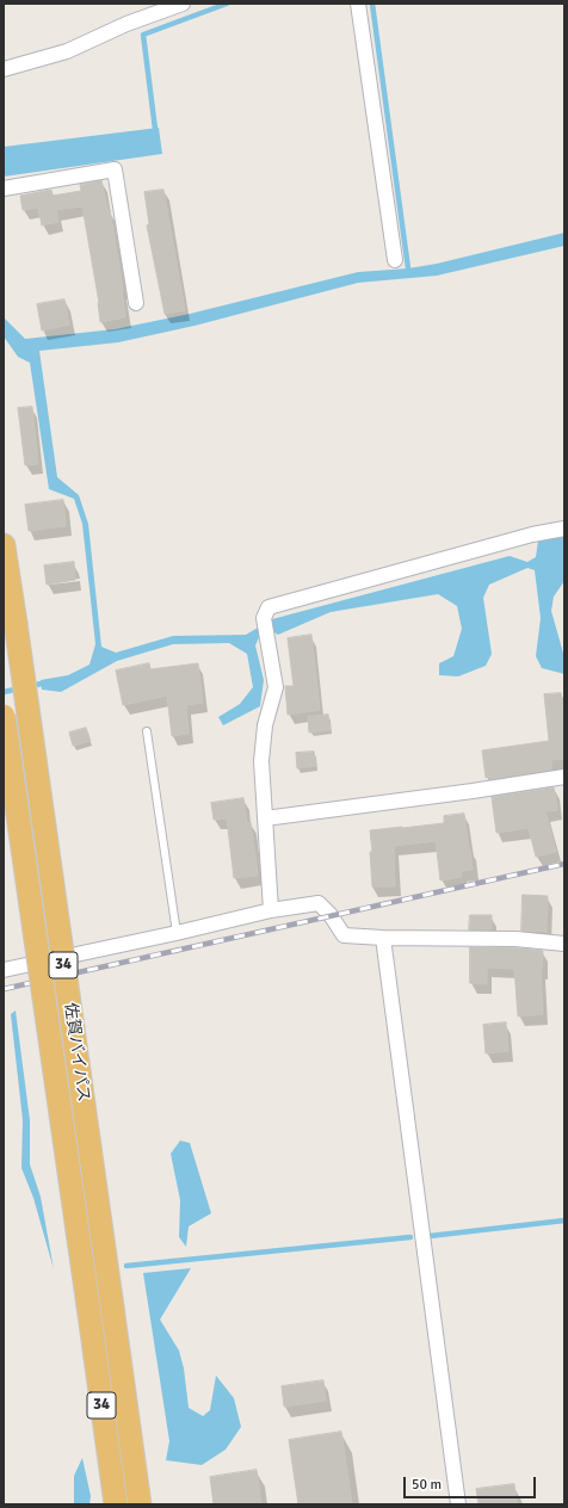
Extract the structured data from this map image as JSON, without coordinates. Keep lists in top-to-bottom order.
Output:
{
  "streets": {
    "highway": ["34", "佐賀バイパス"]
  },
  "scale_bar": "50 m"
}
